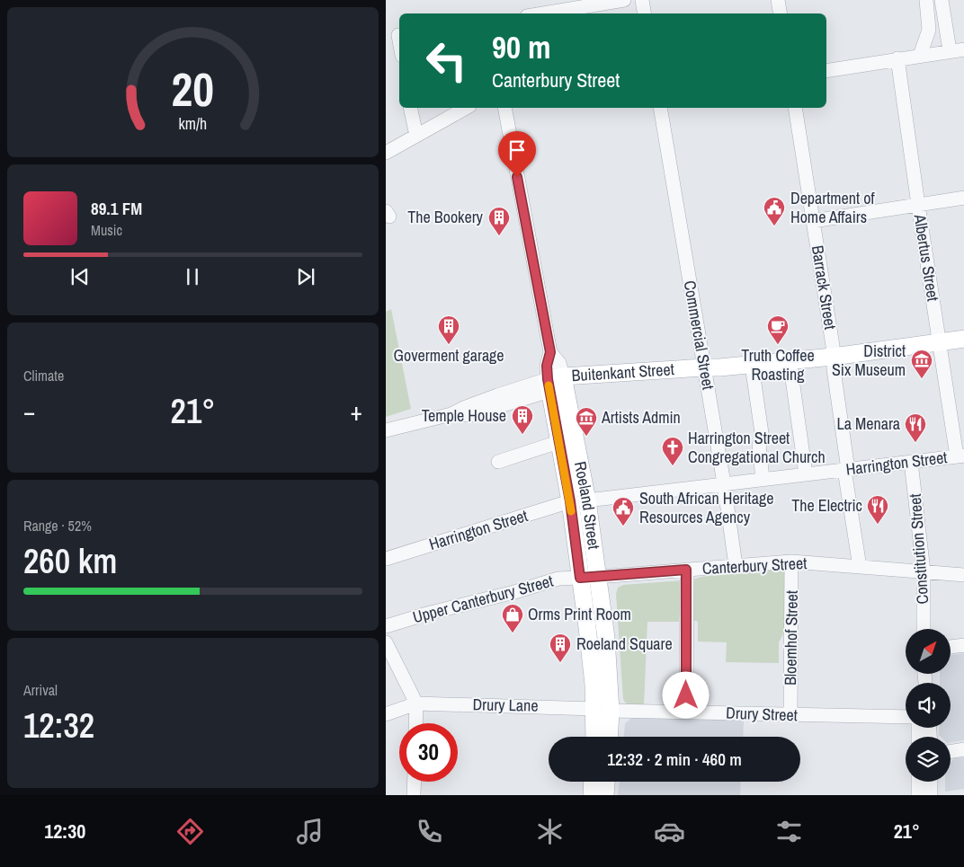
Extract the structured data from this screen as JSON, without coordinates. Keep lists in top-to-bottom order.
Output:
{
  "streets": {
    "main road": ["Buitenkant Street", "Roeland Street"],
    "street": [
      "Albertus Street",
      "Barrack Street",
      "Commercial Street",
      "Harrington Street",
      "Constitution Street",
      "Canterbury Street",
      "Upper Canterbury Street",
      "Bloemhof Street",
      "Drury Lane",
      "Drury Street"
    ]
  },
  "crossings": [
    ["Albertus Street", "Buitenkant Street"],
    ["Albertus Street", "Harrington Street"],
    ["Barrack Street", "Buitenkant Street"],
    ["Barrack Street", "Harrington Street"],
    ["Barrack Street", "Canterbury Street"],
    ["Commercial Street", "Buitenkant Street"],
    ["Commercial Street", "Harrington Street"],
    ["Commercial Street", "Canterbury Street"],
    ["Buitenkant Street", "Roeland Street"],
    ["Harrington Street", "Roeland Street"],
    ["Harrington Street", "Constitution Street"],
    ["Roeland Street", "Canterbury Street"],
    ["Roeland Street", "Upper Canterbury Street"],
    ["Roeland Street", "Drury Lane"],
    ["Roeland Street", "Drury Street"],
    ["Constitution Street", "Canterbury Street"],
    ["Canterbury Street", "Upper Canterbury Street"],
    ["Canterbury Street", "Bloemhof Street"],
    ["Bloemhof Street", "Drury Street"],
    ["Drury Lane", "Drury Street"]
  ],
  "places": {
    "public building": ["Department of Home Affairs", "South African Heritage Resources Agency"],
    "building": [
      "The Bookery",
      "Goverment garage",
      "Temple House",
      "Roeland Square"
    ],
    "cafe": ["Truth Coffee Roasting"],
    "museum": ["District Six Museum", "Artists Admin"],
    "restaurant": ["La Menara", "The Electric"],
    "church": ["Harrington Street Congregational Church"],
    "shop": ["Orms Print Room"]
  },
  "north": "top right",
  "page": {
    "turn": ["90 m", "Canterbury Street"],
    "song": ["89.1 FM", "Music"],
    "tile": [
      "Climate",
      ["Range · 52%", "260 km"],
      ["Arrival", "12:32"]
    ],
    "heat": ["−", "21°", "+"],
    "limit": "30",
    "trip": "12:32 · 2 min · 460 m",
    "tabs": ["12:30", "21°"],
    "gauge": ["20", "km/h"]
  }
}
